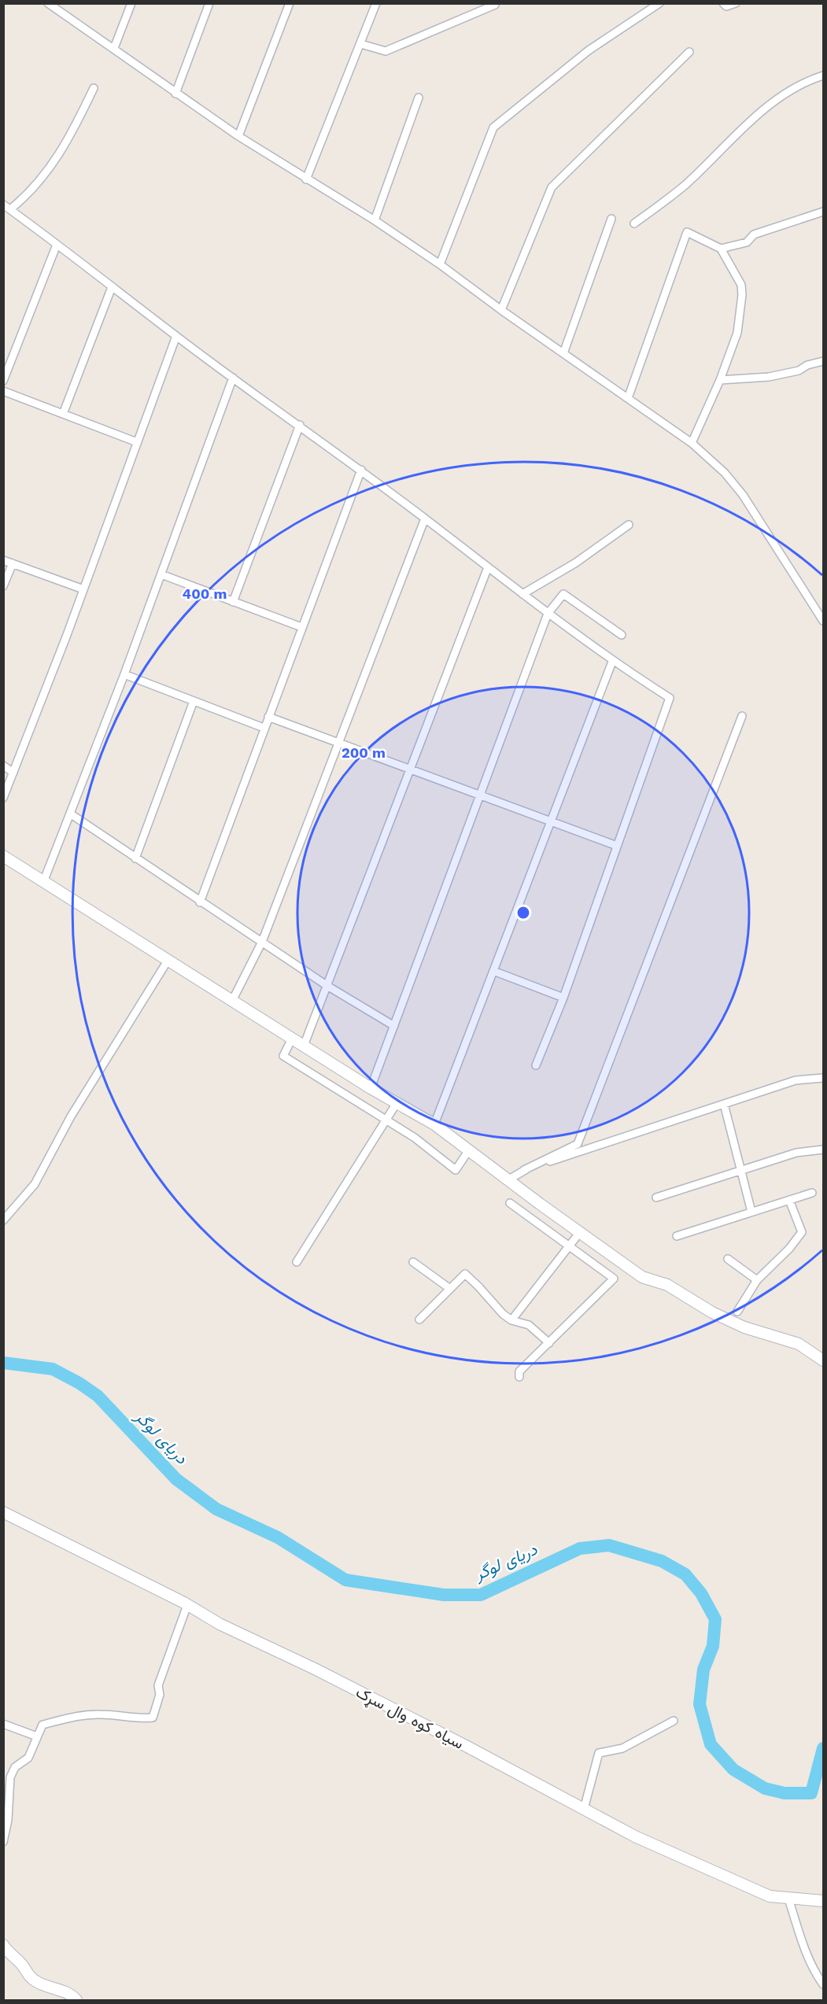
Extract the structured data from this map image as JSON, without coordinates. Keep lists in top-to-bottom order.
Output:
{
  "streets": {
    "street": ["سیاه کوه وال سړک"]
  },
  "water": ["دریای لوگر"],
  "rings": ["400 m", "200 m"]
}
